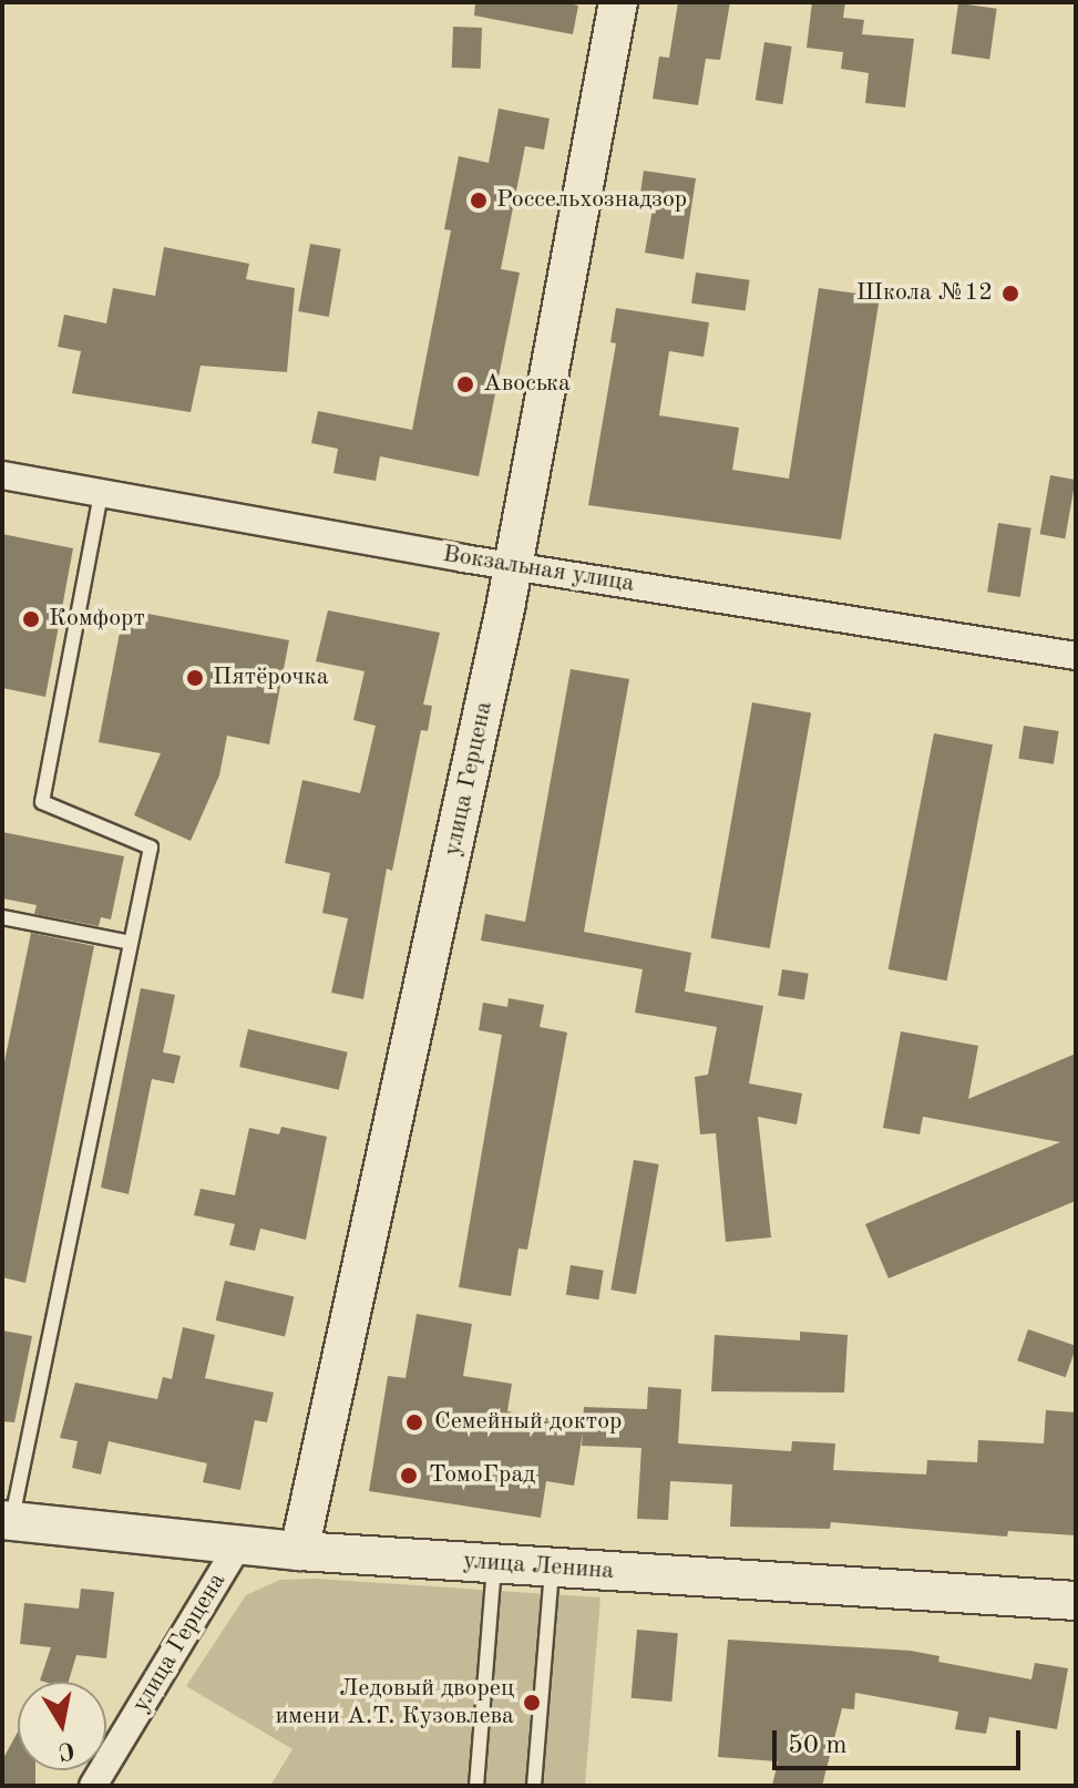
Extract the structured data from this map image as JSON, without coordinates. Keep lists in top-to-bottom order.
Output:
{
  "streets": {
    "street": ["Вокзальная улица", "улица Герцена", "улица Ленина"]
  },
  "crossings": [
    ["Вокзальная улица", "улица Герцена"],
    ["улица Герцена", "улица Ленина"]
  ],
  "places": [
    "Россельхознадзор",
    "Школа №12",
    "Авоська",
    "Комфорт",
    "Пятёрочка",
    "Семейный доктор",
    "ТомоГрад",
    "Ледовый дворец имени А.Т. Кузовлева"
  ],
  "scale_bar": "50 m",
  "north": "bottom"
}
